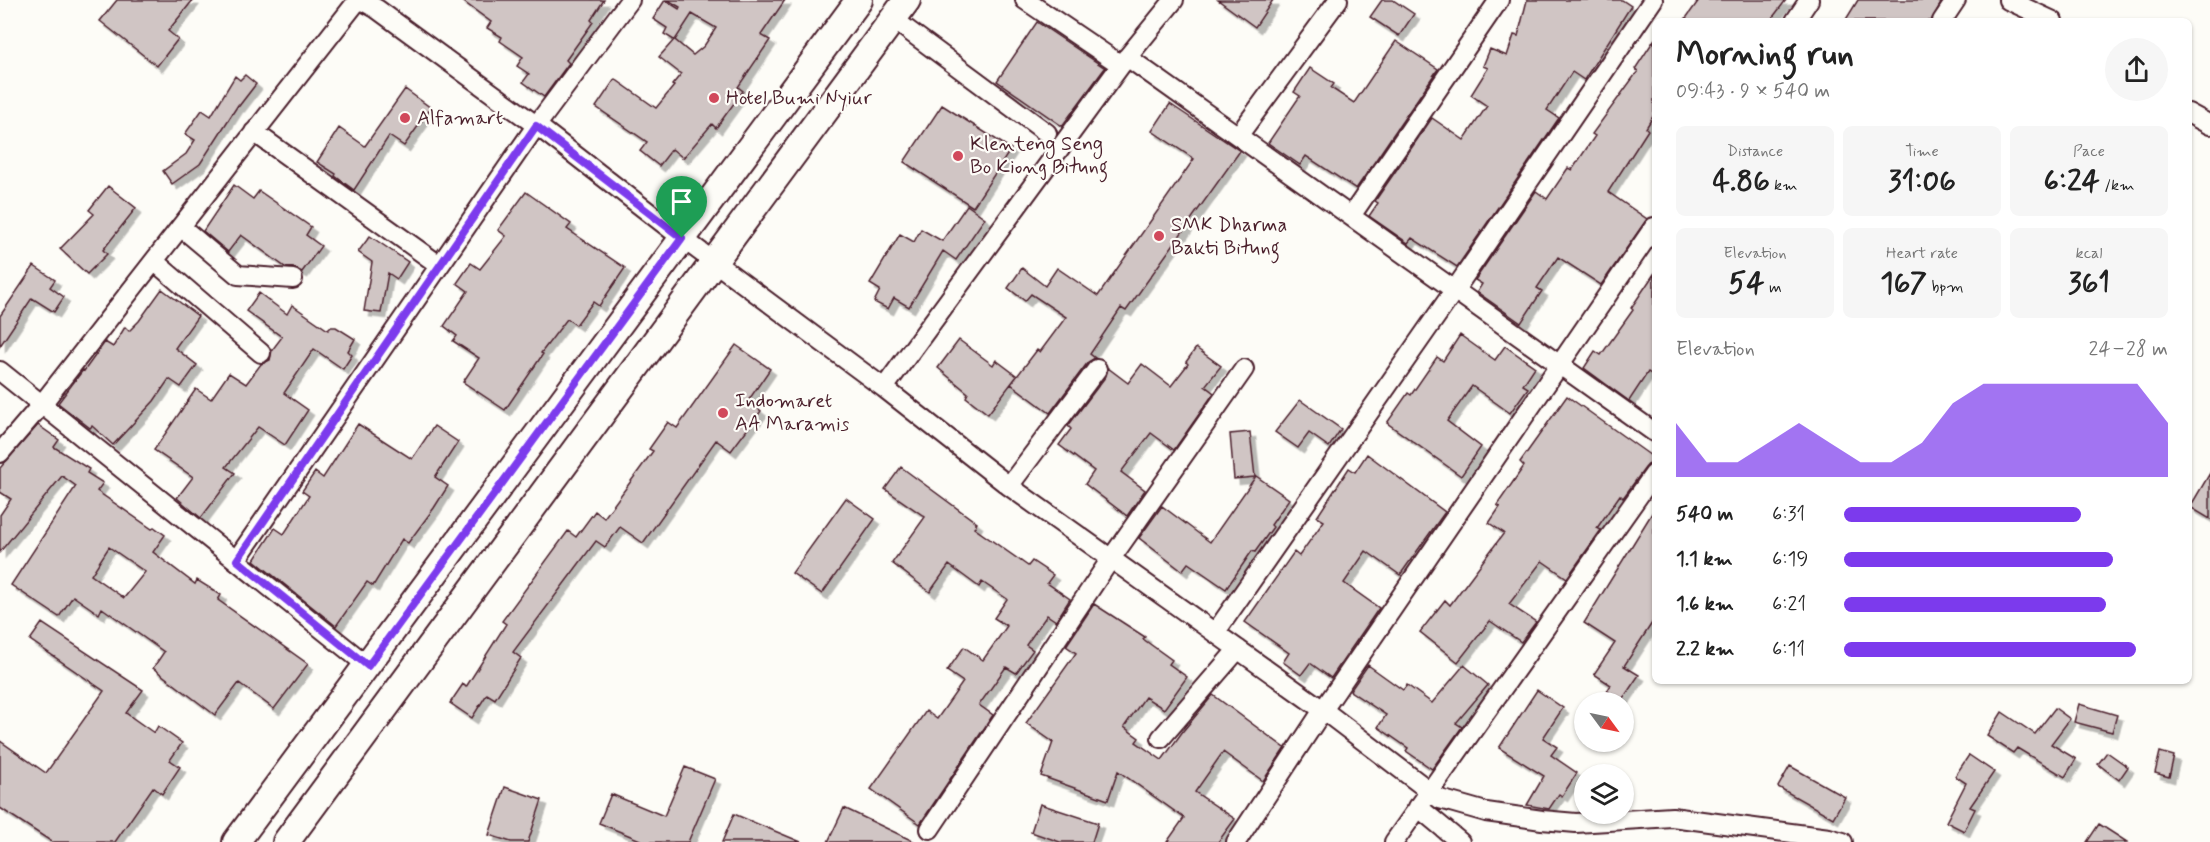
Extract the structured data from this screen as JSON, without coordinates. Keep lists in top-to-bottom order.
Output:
{
  "places": [
    "Hotel Bumi Nyiur",
    "Alfamart",
    "Klenteng Seng Bo Kiong Bitung",
    "SMK Dharma Bakti Bitung",
    "Indomaret AA Maramis"
  ],
  "north": "bottom right",
  "page": {
    "heading": ["Morning run", "09:43 · 9 × 540 m"],
    "stats": [
      ["Distance", "4.86 km"],
      ["Time", "31:06"],
      ["Pace", "6:24 /km"],
      ["Elevation", "54 m"],
      ["Heart rate", "167 bpm"],
      ["kcal", "361"]
    ],
    "chart": ["Elevation", "24–28 m"],
    "list": [
      {
        "name": "540 m",
        "note": "6:31"
      },
      {
        "name": "1.1 km",
        "note": "6:19"
      },
      {
        "name": "1.6 km",
        "note": "6:21"
      },
      {
        "name": "2.2 km",
        "note": "6:11"
      }
    ]
  }
}
